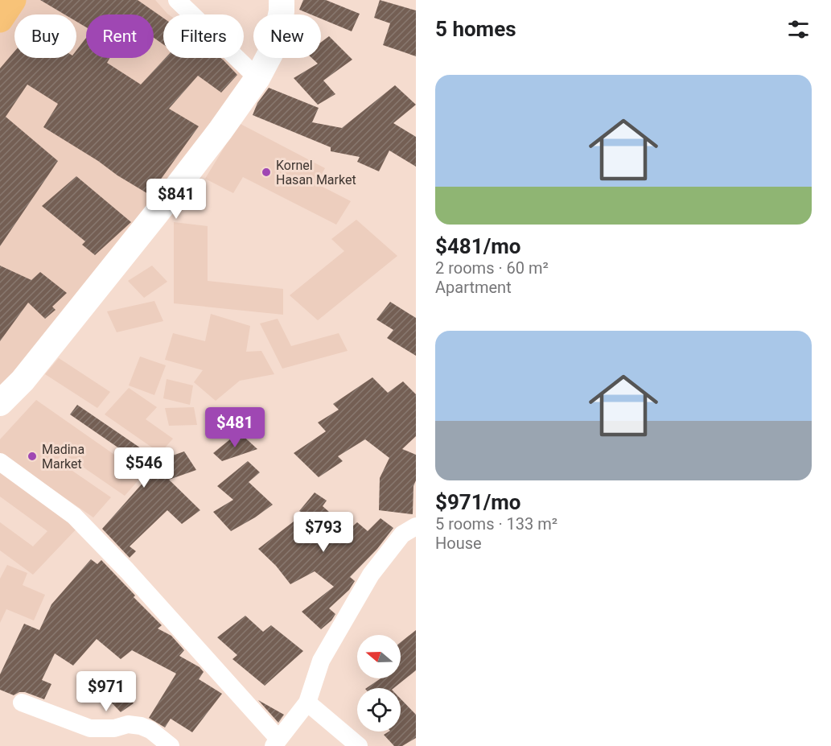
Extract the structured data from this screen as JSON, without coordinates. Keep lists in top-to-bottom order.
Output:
{
  "places": ["Kornel Hasan Market", "Madina Market"],
  "north": "left",
  "page": {
    "heading": "5 homes",
    "chip": [
      "Buy",
      "Rent",
      "Filters",
      "New"
    ],
    "list": [
      {
        "name": "$481/mo",
        "note": "2 rooms · 60 m² · Apartment"
      },
      {
        "name": "$971/mo",
        "note": "5 rooms · 133 m² · House"
      }
    ],
    "price": [
      "$841",
      "$481",
      "$546",
      "$793",
      "$971"
    ]
  }
}
